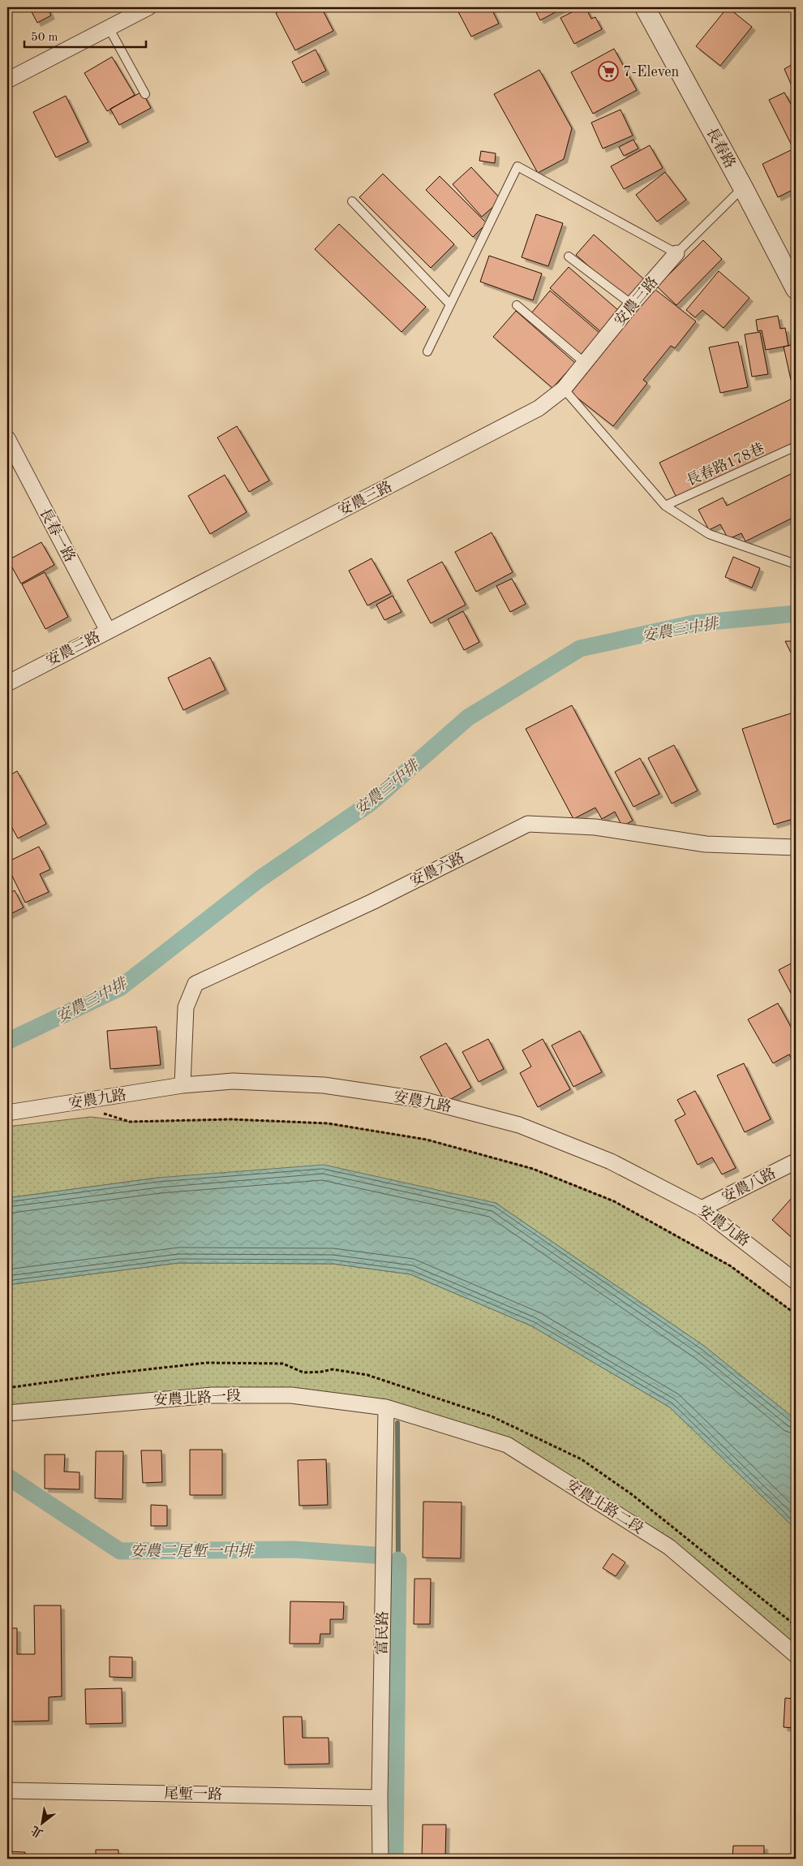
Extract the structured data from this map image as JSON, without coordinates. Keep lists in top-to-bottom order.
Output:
{
  "streets": {
    "street": [
      "長春路",
      "安農三路",
      "長春一路",
      "安農六路",
      "安農九路",
      "安農八路",
      "安農北路一段",
      "安農北路二段",
      "富民路",
      "尾塹一路"
    ],
    "lane": ["長春路178巷"]
  },
  "crossings": [
    ["安農三路", "長春一路"],
    ["安農六路", "安農九路"],
    ["安農九路", "安農八路"],
    ["安農北路一段", "安農北路二段"],
    ["安農北路一段", "富民路"],
    ["安農北路二段", "富民路"],
    ["富民路", "尾塹一路"]
  ],
  "water": ["安農三中排", "安農二尾塹一中排"],
  "places": {
    "supermarket": ["7-Eleven"]
  },
  "scale_bar": "50 m",
  "north": "bottom left"
}
